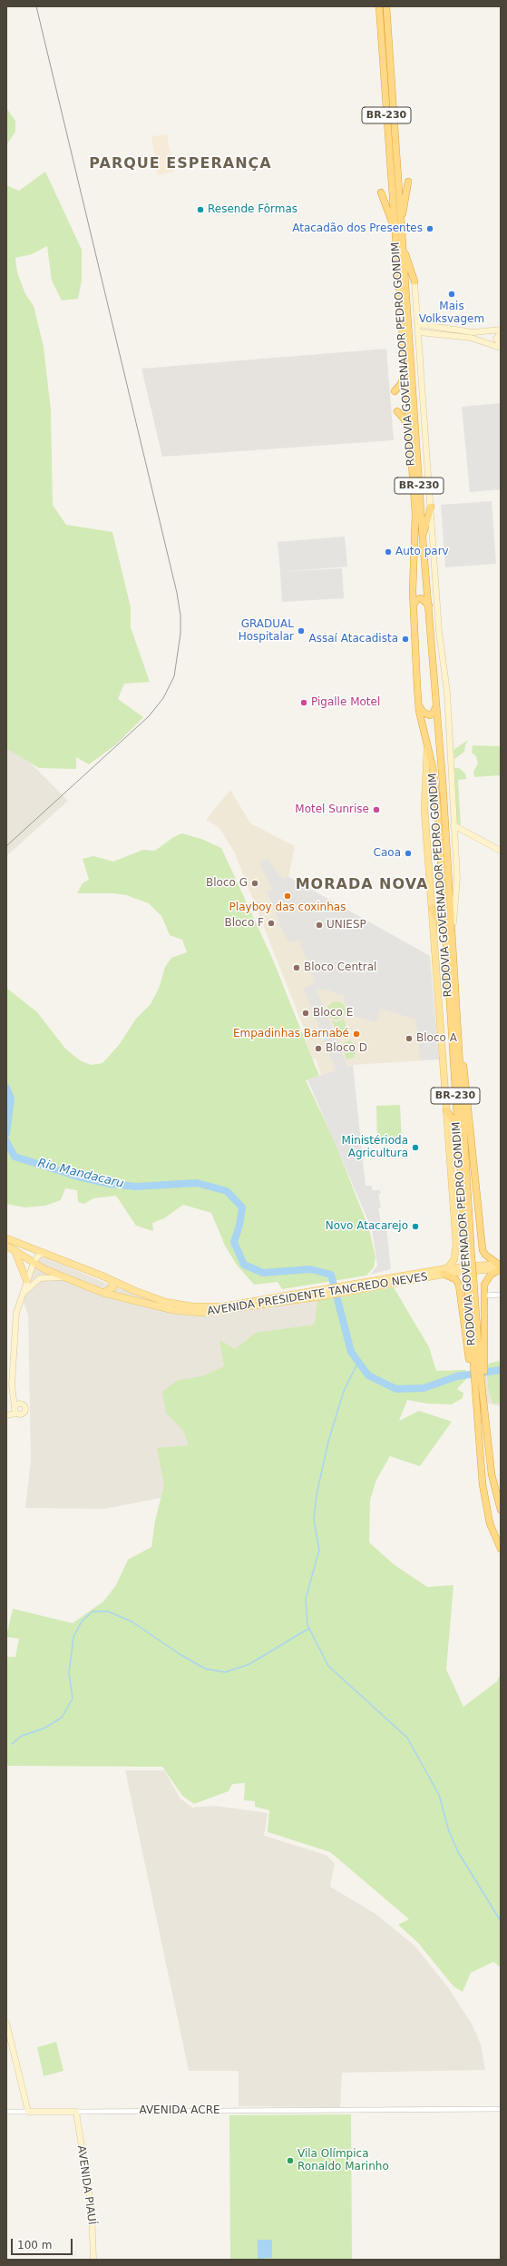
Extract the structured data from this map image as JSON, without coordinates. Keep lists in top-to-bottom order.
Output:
{
  "streets": {
    "highway": ["BR-230", "RODOVIA GOVERNADOR PEDRO GONDIM"],
    "main road": ["AVENIDA PRESIDENTE TANCREDO NEVES", "AVENIDA ACRE", "AVENIDA PIAUÍ"]
  },
  "crossings": [
    ["BR-230", "RODOVIA GOVERNADOR PEDRO GONDIM"],
    ["AVENIDA ACRE", "AVENIDA PIAUÍ"]
  ],
  "districts": ["PARQUE ESPERANÇA", "MORADA NOVA"],
  "water": ["Rio Mandacaru"],
  "places": [
    "Resende Fôrmas",
    "Atacadão dos Presentes",
    "Mais Volksvagem",
    "Auto parv",
    "GRADUAL Hospitalar",
    "Assaí Atacadista",
    "Pigalle Motel",
    "Motel Sunrise",
    "Caoa",
    "Bloco G",
    "Playboy das coxinhas",
    "Bloco F",
    "UNIESP",
    "Bloco Central",
    "Bloco E",
    "Empadinhas Barnabé",
    "Bloco A",
    "Bloco D",
    "Ministérioda Agricultura",
    "Novo Atacarejo",
    "Vila Olímpica Ronaldo Marinho"
  ],
  "scale_bar": "100 m"
}
